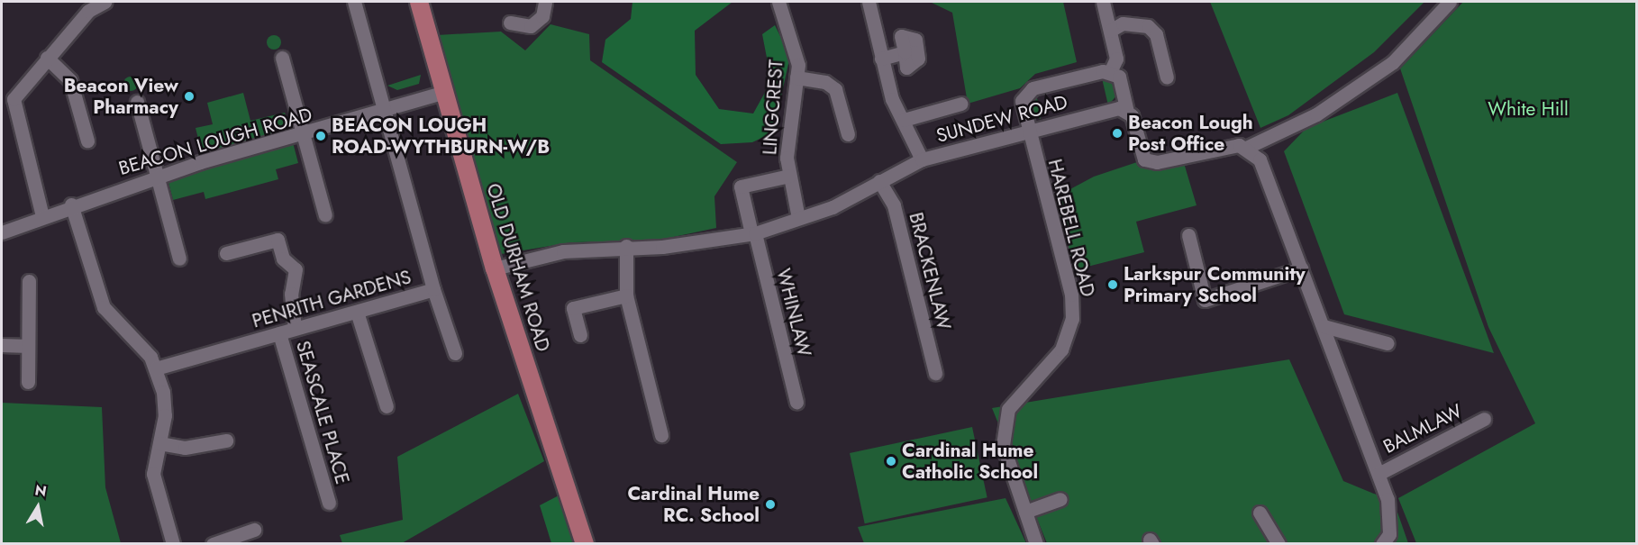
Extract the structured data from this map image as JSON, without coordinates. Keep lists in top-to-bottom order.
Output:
{
  "streets": {
    "main road": ["OLD DURHAM ROAD"],
    "street": [
      "LINGCREST",
      "SUNDEW ROAD",
      "BEACON LOUGH ROAD",
      "HAREBELL ROAD",
      "BRACKENLAW",
      "PENRITH GARDENS",
      "WHINLAW",
      "SEASCALE PLACE",
      "BALMLAW"
    ]
  },
  "crossings": [
    ["LINGCREST", "SUNDEW ROAD"],
    ["LINGCREST", "WHINLAW"],
    ["SUNDEW ROAD", "HAREBELL ROAD"],
    ["SUNDEW ROAD", "OLD DURHAM ROAD"],
    ["SUNDEW ROAD", "BRACKENLAW"],
    ["SUNDEW ROAD", "WHINLAW"],
    ["BEACON LOUGH ROAD", "OLD DURHAM ROAD"],
    ["BEACON LOUGH ROAD", "PENRITH GARDENS"],
    ["PENRITH GARDENS", "SEASCALE PLACE"]
  ],
  "parks": ["White Hill"],
  "places": [
    "Beacon View Pharmacy",
    "Beacon Lough Post Office",
    "BEACON LOUGH ROAD-WYTHBURN-W/B",
    "Larkspur Community Primary School",
    "Cardinal Hume Catholic School",
    "Cardinal Hume RC. School"
  ],
  "north": "top"
}
